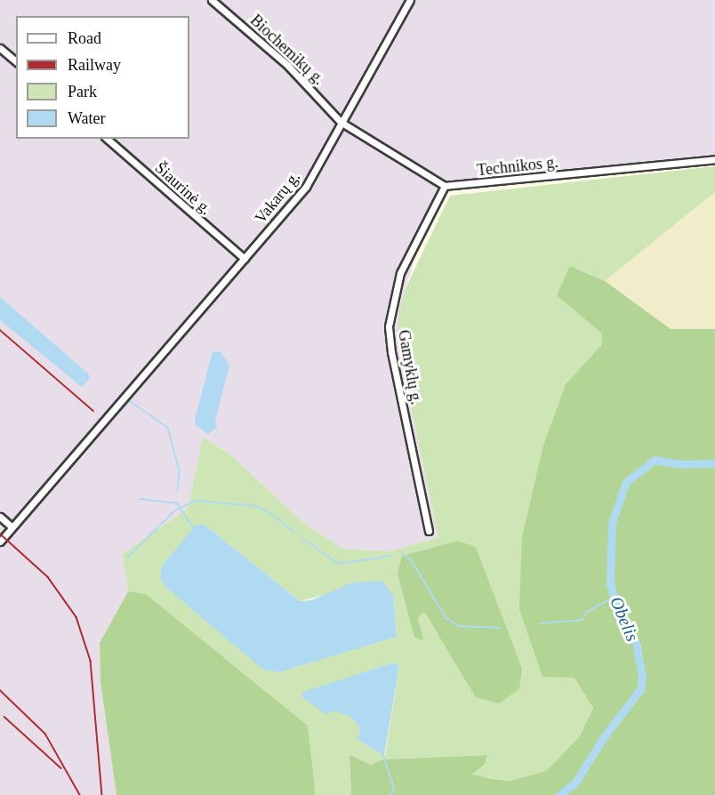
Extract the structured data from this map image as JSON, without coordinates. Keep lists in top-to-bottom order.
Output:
{
  "streets": {
    "street": [
      "Biochemikų g.",
      "Technikos g.",
      "Šiaurinė g.",
      "Vakarų g.",
      "Gamyklų g."
    ]
  },
  "crossings": [
    ["Biochemikų g.", "Vakarų g."],
    ["Technikos g.", "Gamyklų g."],
    ["Šiaurinė g.", "Vakarų g."]
  ],
  "water": ["Obelis"],
  "legend": [
    "Road",
    "Railway",
    "Park",
    "Water"
  ]
}
